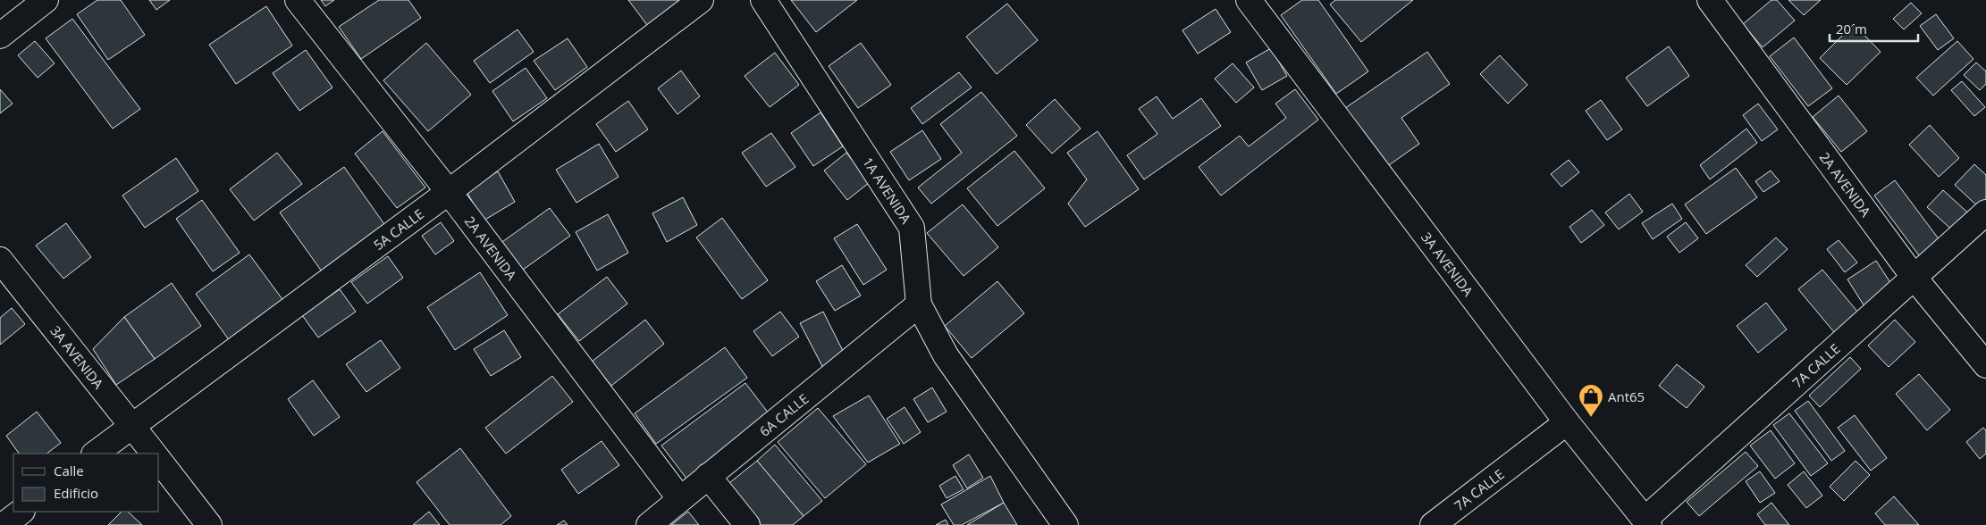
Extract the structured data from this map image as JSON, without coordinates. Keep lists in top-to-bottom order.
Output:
{
  "streets": {
    "street": [
      "2A AVENIDA",
      "1A AVENIDA",
      "5A CALLE",
      "3A AVENIDA",
      "7A CALLE",
      "6A CALLE"
    ]
  },
  "crossings": [
    ["2A AVENIDA", "5A CALLE"],
    ["2A AVENIDA", "7A CALLE"],
    ["2A AVENIDA", "6A CALLE"],
    ["1A AVENIDA", "6A CALLE"],
    ["5A CALLE", "3A AVENIDA"],
    ["3A AVENIDA", "7A CALLE"]
  ],
  "places": {
    "shop": ["Ant65"]
  },
  "legend": ["Calle", "Edificio"],
  "scale_bar": "20 m"
}
